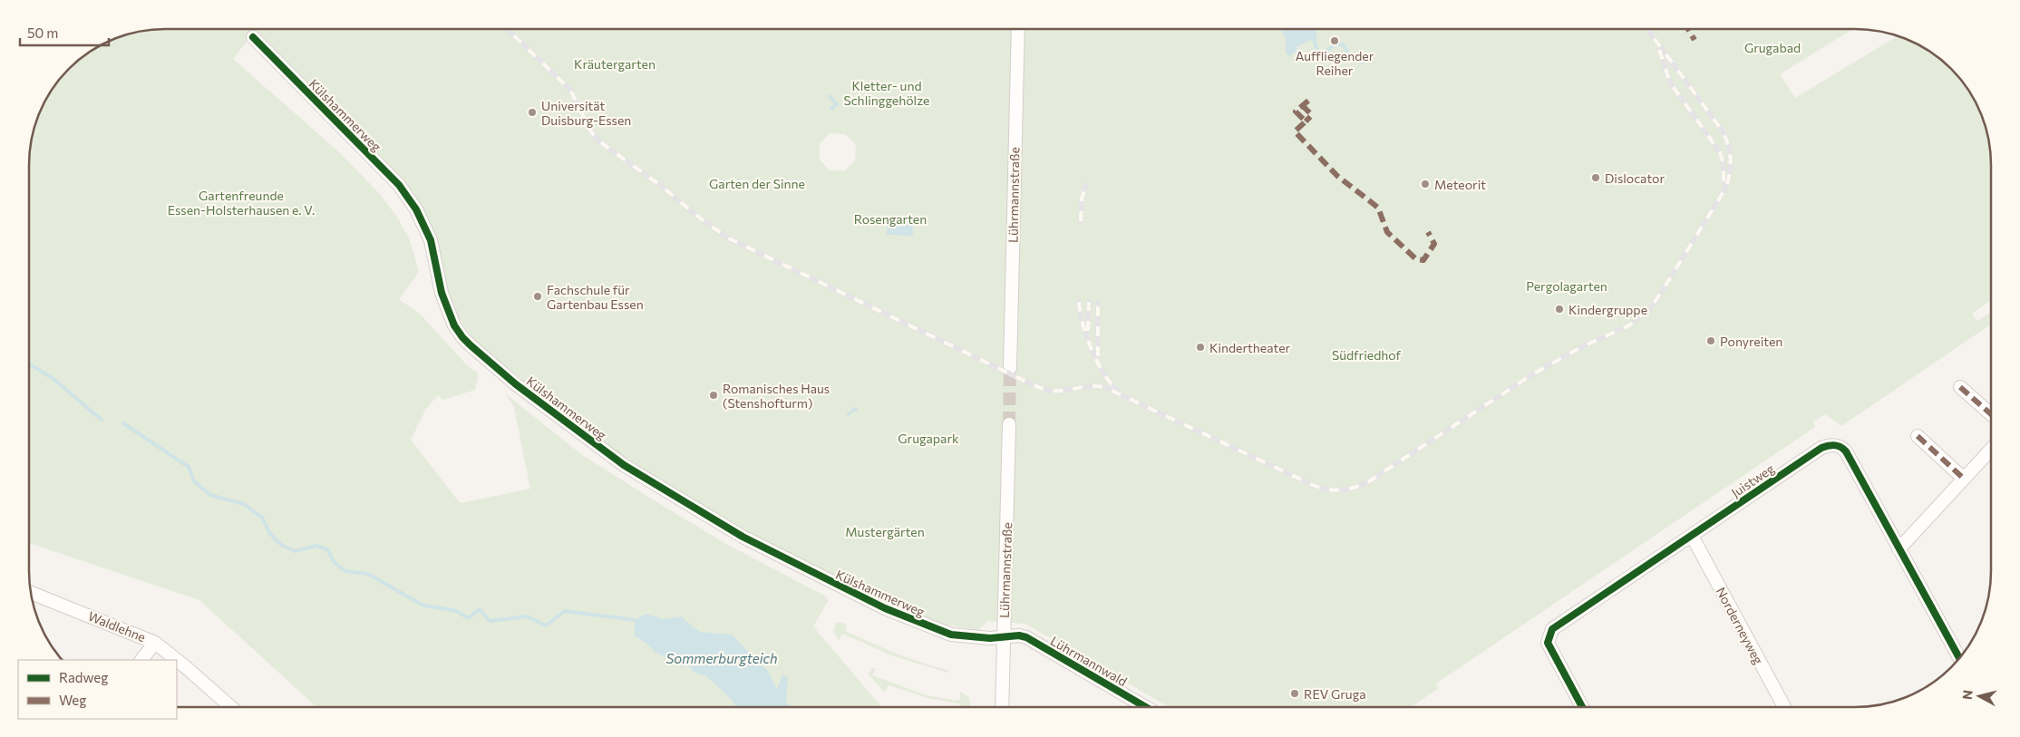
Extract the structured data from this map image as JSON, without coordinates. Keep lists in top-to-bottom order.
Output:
{
  "streets": {
    "street": [
      "Külshammerweg",
      "Lührmannstraße",
      "Juistweg",
      "Norderneyweg",
      "Waldlehne",
      "Lührmannwald"
    ]
  },
  "crossings": [
    ["Külshammerweg", "Lührmannstraße"],
    ["Külshammerweg", "Lührmannwald"],
    ["Lührmannstraße", "Lührmannwald"],
    ["Juistweg", "Norderneyweg"]
  ],
  "water": ["Sommerburgteich"],
  "parks": [
    "Grugabad",
    "Kräutergarten",
    "Kletter- und Schlinggehölze",
    "Garten der Sinne",
    "Gartenfreunde Essen-Holsterhausen e. V.",
    "Rosengarten",
    "Pergolagarten",
    "Südfriedhof",
    "Grugapark",
    "Mustergärten"
  ],
  "places": [
    "Auffliegender Reiher",
    "Universität Duisburg-Essen",
    "Dislocator",
    "Meteorit",
    "Fachschule für Gartenbau Essen",
    "Kindergruppe",
    "Ponyreiten",
    "Kindertheater",
    "Romanisches Haus (Stenshofturm)",
    "REV Gruga"
  ],
  "legend": ["Radweg", "Weg"],
  "scale_bar": "50 m",
  "north": "left"
}
